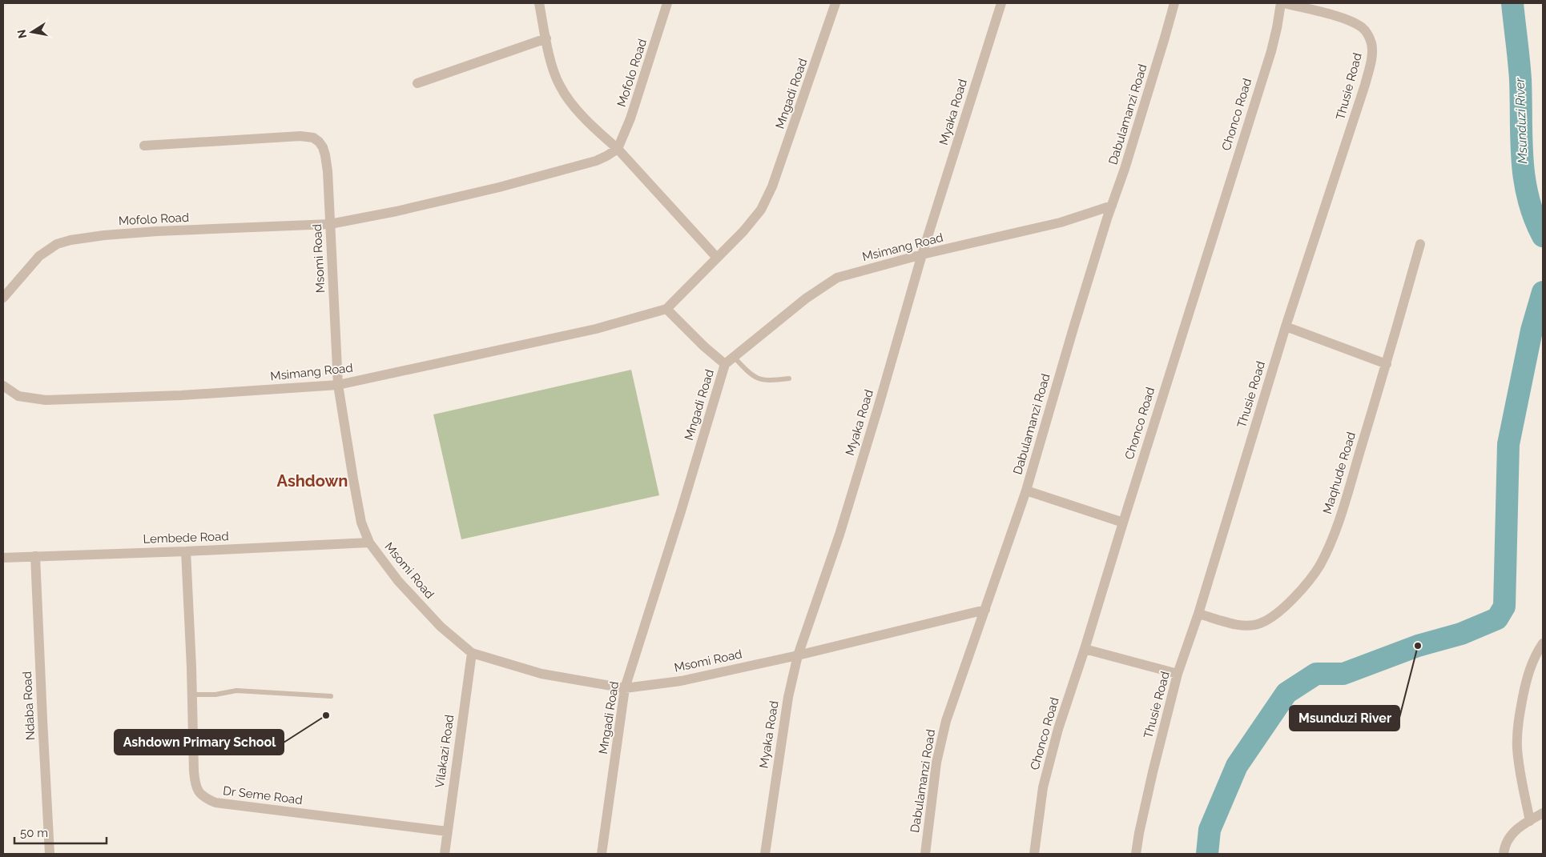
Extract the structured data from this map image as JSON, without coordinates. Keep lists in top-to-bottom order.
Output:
{
  "streets": {
    "street": [
      "Mofolo Road",
      "Thusie Road",
      "Mngadi Road",
      "Myaka Road",
      "Dabulamanzi Road",
      "Chonco Road",
      "Msimang Road",
      "Msomi Road",
      "Maqhude Road",
      "Lembede Road",
      "Ndaba Road",
      "Vilakazi Road",
      "Dr Seme Road"
    ]
  },
  "crossings": [
    ["Mofolo Road", "Msomi Road"],
    ["Thusie Road", "Chonco Road"],
    ["Thusie Road", "Maqhude Road"],
    ["Mngadi Road", "Msimang Road"],
    ["Mngadi Road", "Msomi Road"],
    ["Myaka Road", "Msimang Road"],
    ["Myaka Road", "Msomi Road"],
    ["Dabulamanzi Road", "Msimang Road"],
    ["Dabulamanzi Road", "Msomi Road"],
    ["Msimang Road", "Msomi Road"],
    ["Msomi Road", "Lembede Road"],
    ["Msomi Road", "Vilakazi Road"],
    ["Lembede Road", "Ndaba Road"],
    ["Lembede Road", "Dr Seme Road"],
    ["Vilakazi Road", "Dr Seme Road"]
  ],
  "districts": ["Ashdown"],
  "water": ["Msunduzi River"],
  "places": ["Msunduzi River", "Ashdown Primary School"],
  "scale_bar": "50 m",
  "north": "left"
}
